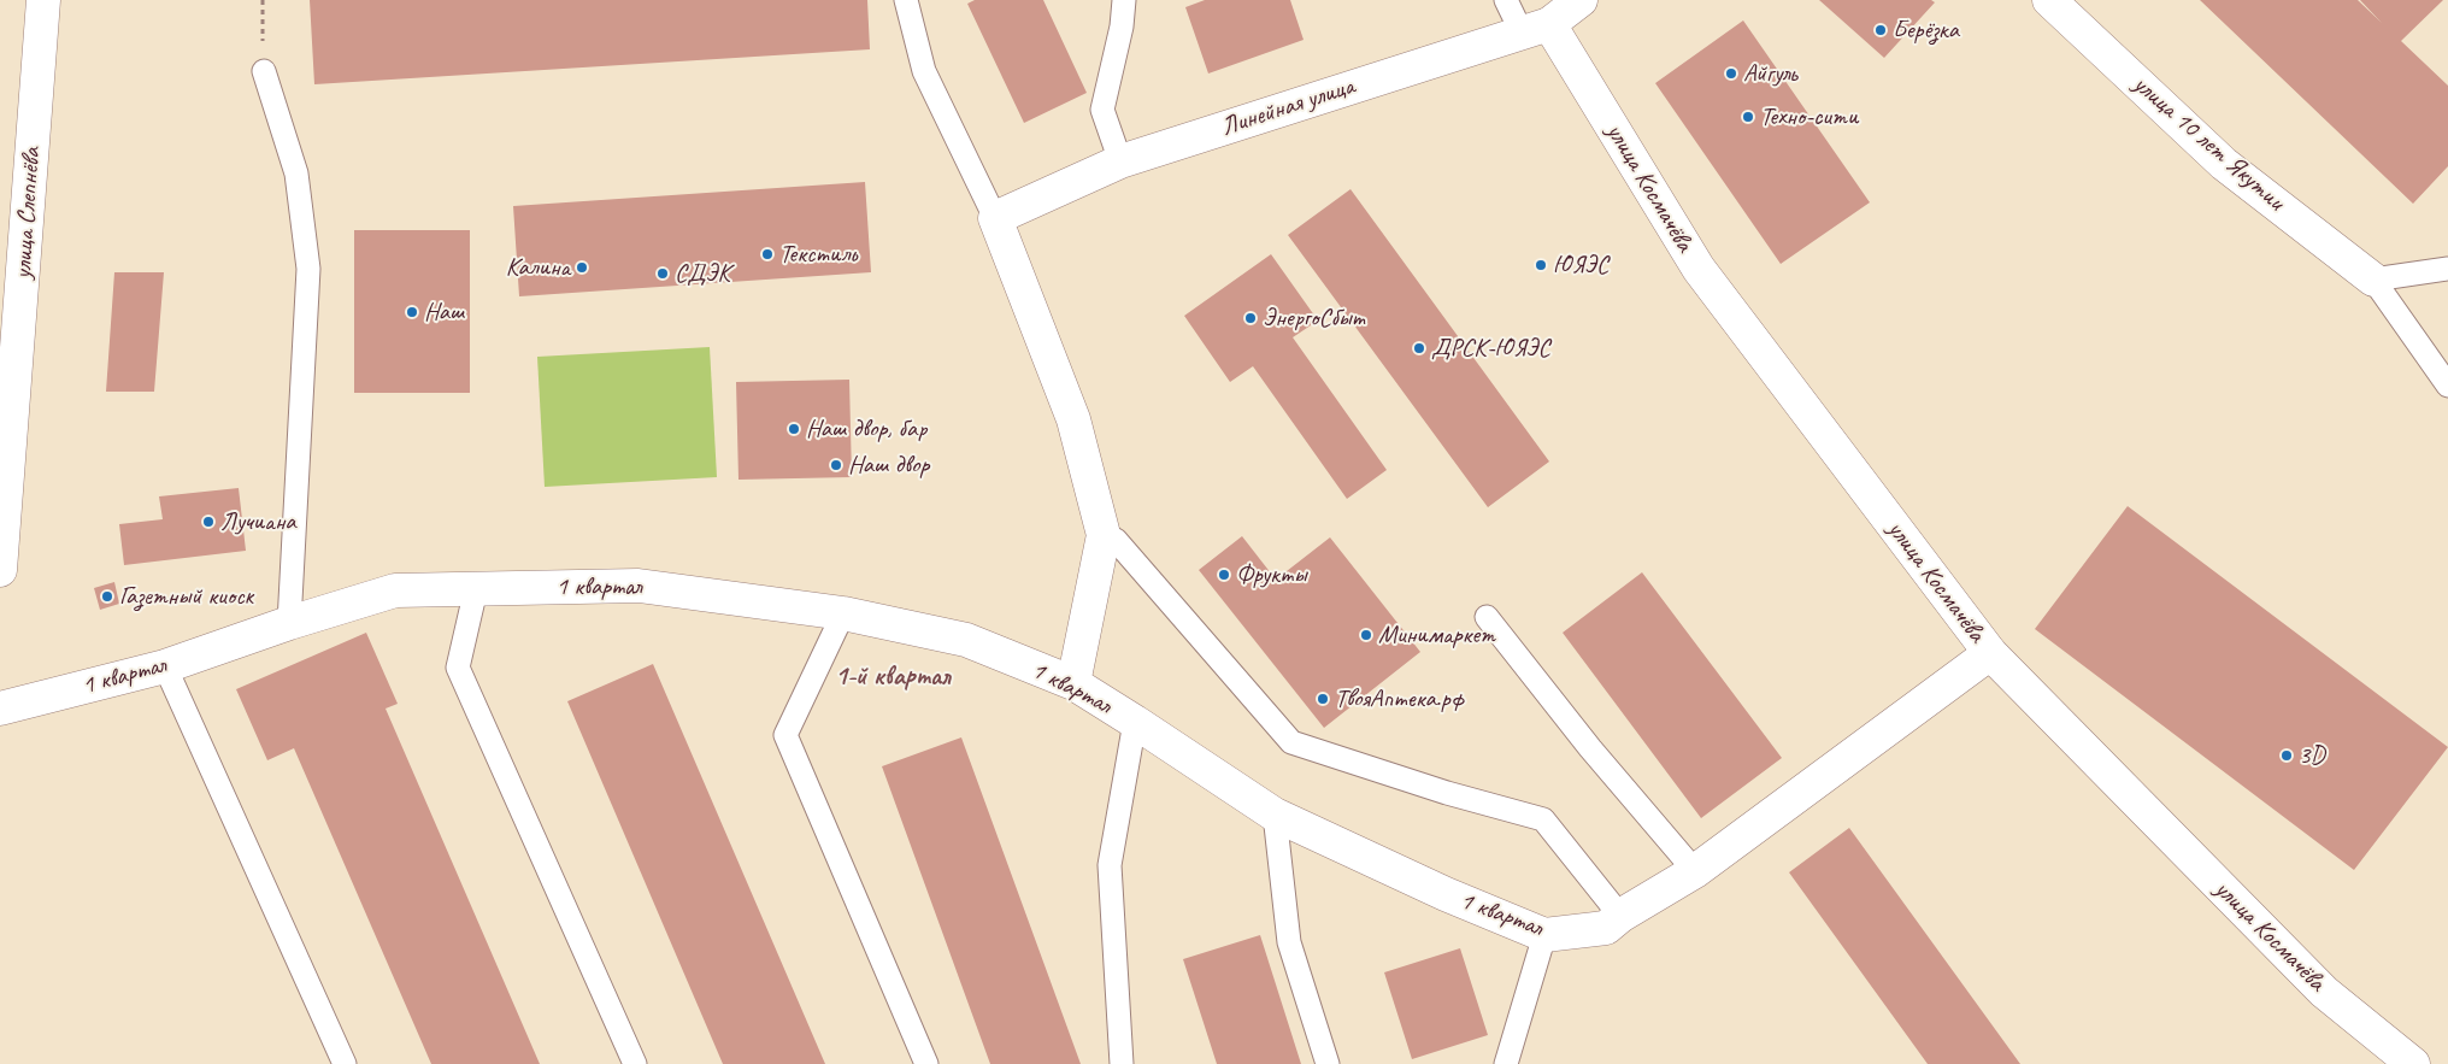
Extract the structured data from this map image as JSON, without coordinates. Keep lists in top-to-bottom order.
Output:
{
  "streets": {
    "street": [
      "Линейная улица",
      "улица 10 лет Якутии",
      "улица Космачёва",
      "улица Слепнёва",
      "1 квартал"
    ]
  },
  "crossings": [
    ["Линейная улица", "улица Космачёва"],
    ["улица Космачёва", "1 квартал"]
  ],
  "districts": ["1-й квартал"],
  "places": [
    "Берёзка",
    "Айгуль",
    "Техно-сити",
    "Текстиль",
    "ЮЯЭС",
    "Калина",
    "СДЭК",
    "Наш",
    "ЭнергоСбыт",
    "ДРСК-ЮЯЭС",
    "Наш двор, бар",
    "Наш двор",
    "Лучиана",
    "Фрукты",
    "Газетный киоск",
    "Минимаркет",
    "ТвояАптека.рф",
    "3D"
  ]
}
